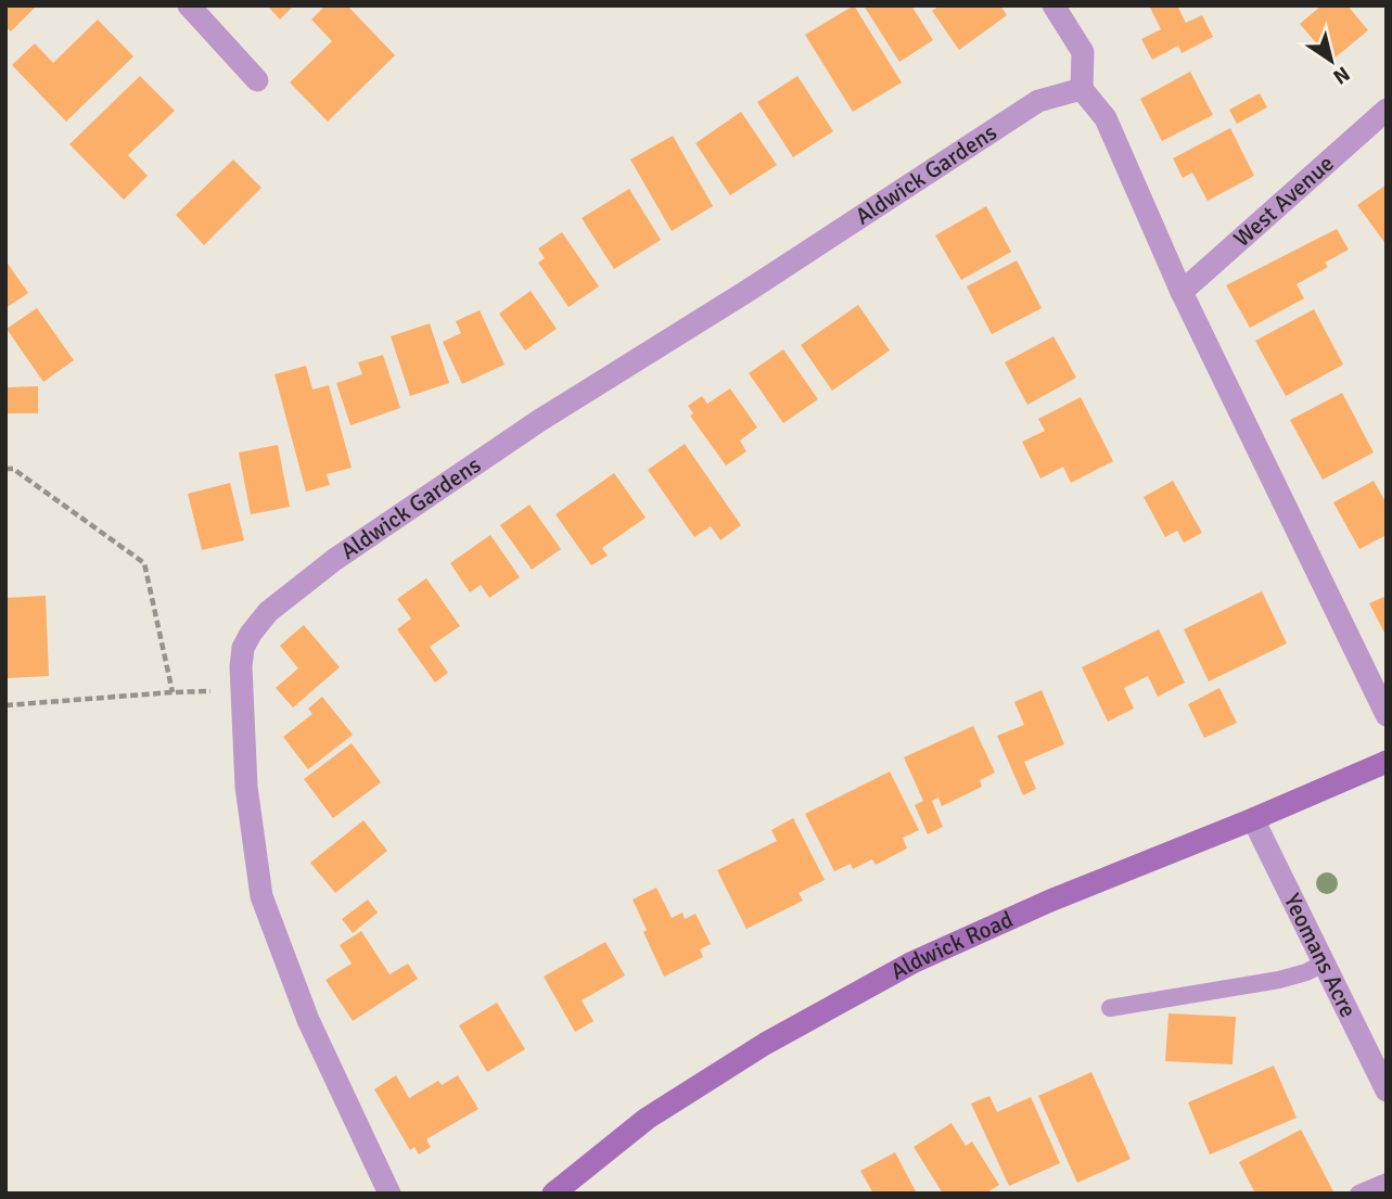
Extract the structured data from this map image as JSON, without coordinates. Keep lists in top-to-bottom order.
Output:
{
  "streets": {
    "main road": ["Aldwick Road"],
    "street": ["Aldwick Gardens", "West Avenue", "Yeomans Acre"]
  },
  "crossings": [
    ["Aldwick Road", "Yeomans Acre"]
  ],
  "north": "bottom right"
}
